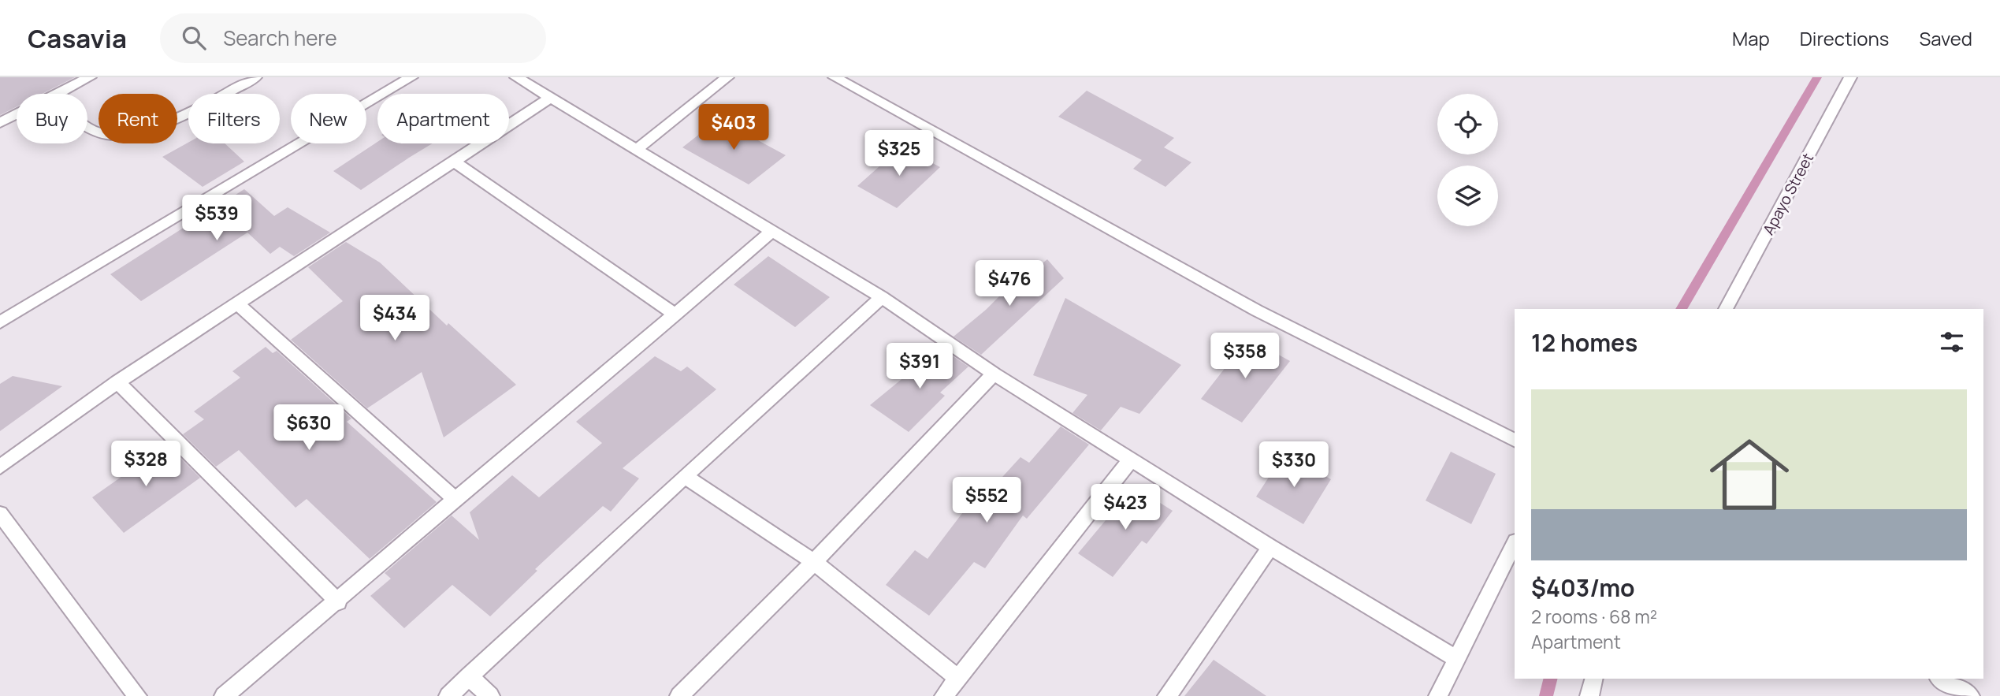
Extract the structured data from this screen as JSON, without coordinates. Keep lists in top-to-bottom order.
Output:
{
  "streets": {
    "street": ["Apayo Street"]
  },
  "page": {
    "header": "Casavia",
    "search": "Search here",
    "nav": ["Map", "Directions", "Saved"],
    "chip": [
      "Buy",
      "Rent",
      "Filters",
      "New",
      "Apartment"
    ],
    "price": [
      "$403",
      "$325",
      "$539",
      "$476",
      "$434",
      "$358",
      "$391",
      "$630",
      "$328",
      "$330",
      "$552",
      "$423"
    ],
    "heading": "12 homes",
    "list": [
      {
        "name": "$403/mo",
        "note": "2 rooms · 68 m² · Apartment"
      }
    ]
  }
}
